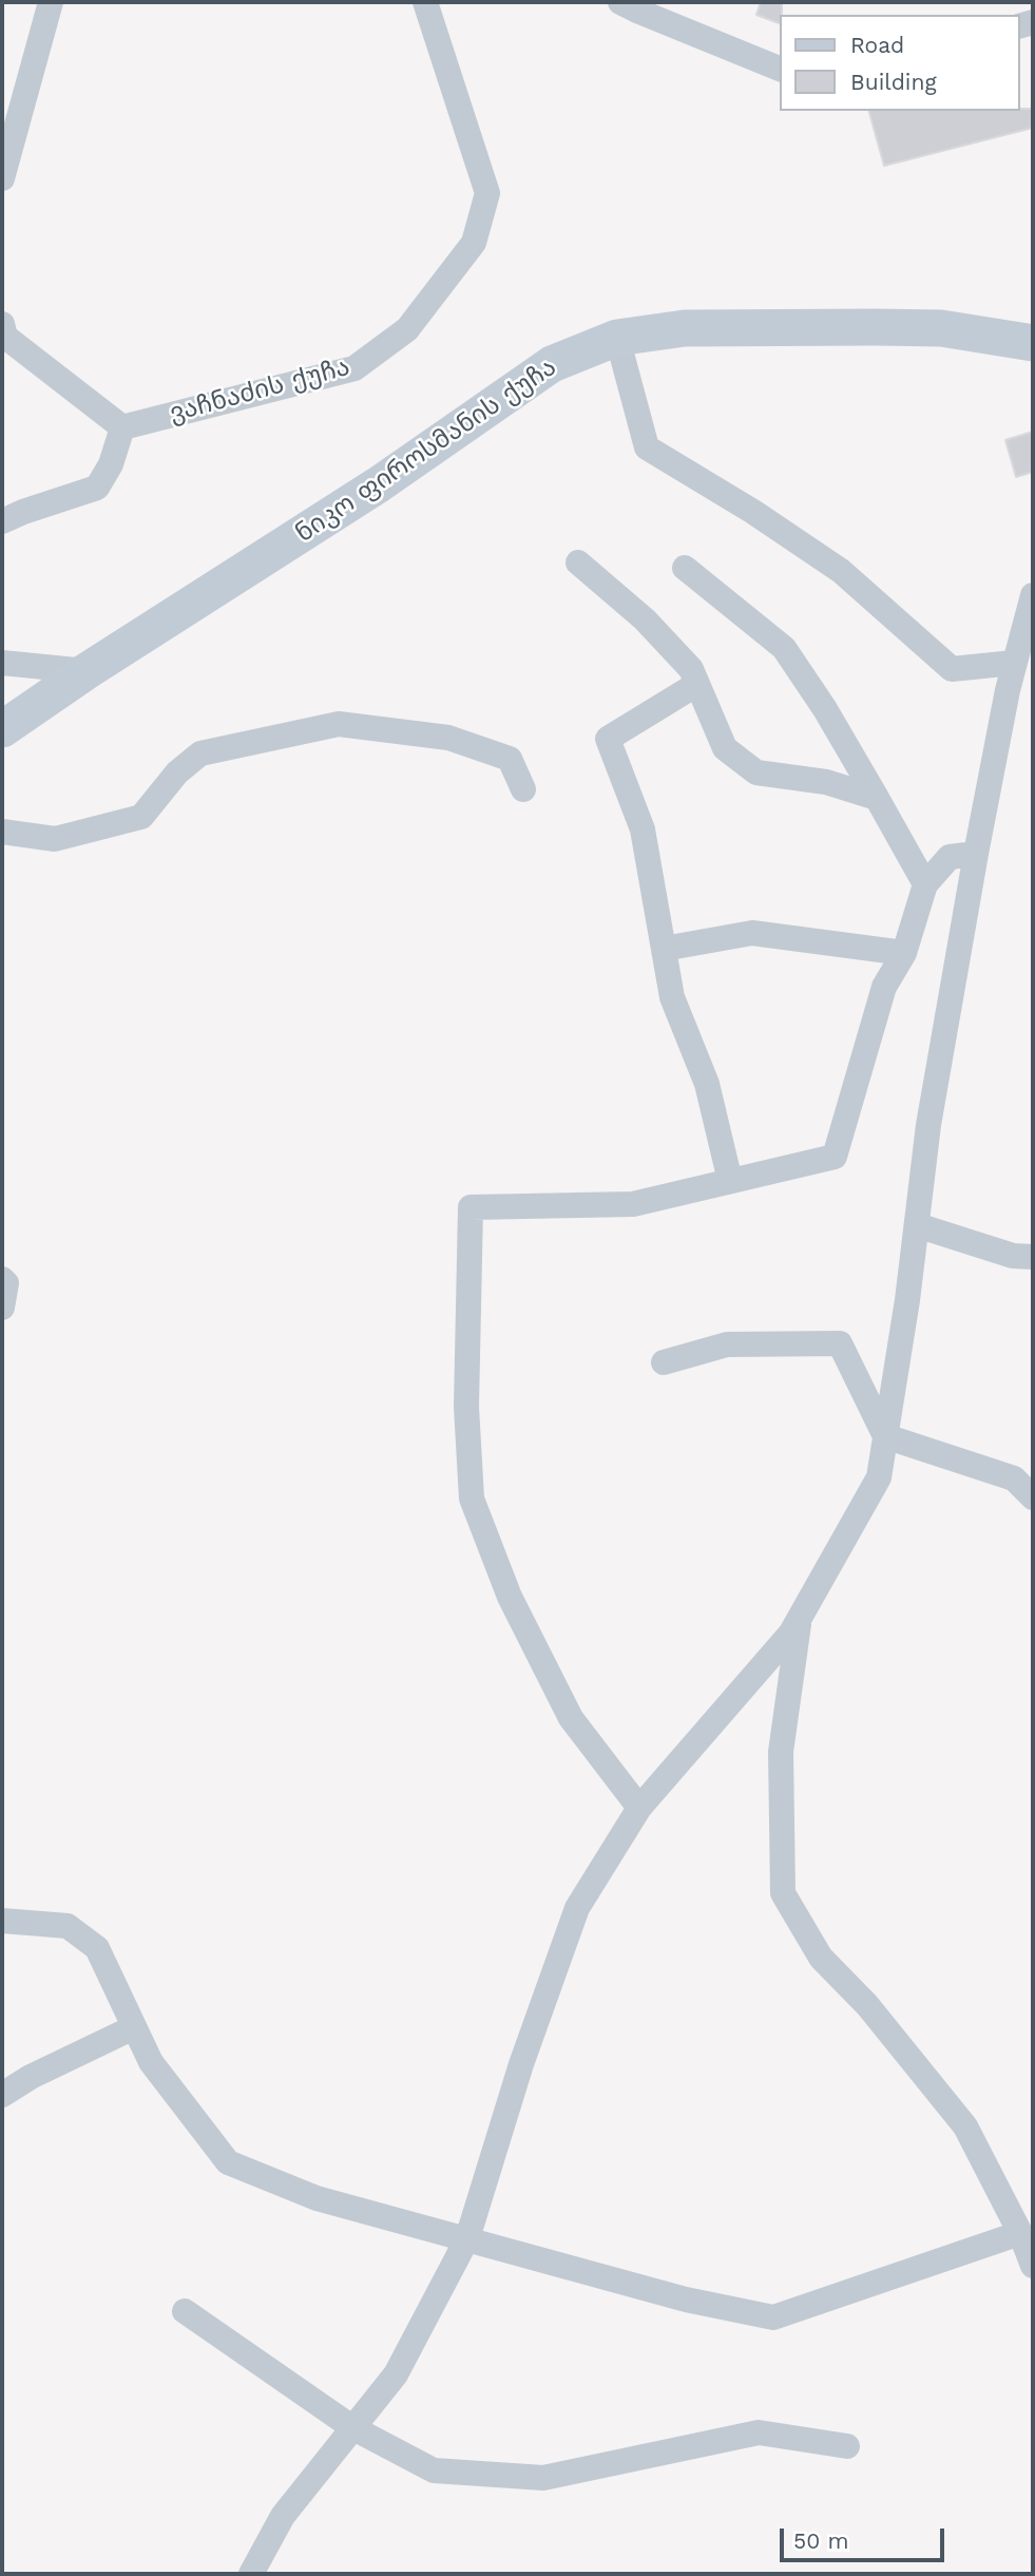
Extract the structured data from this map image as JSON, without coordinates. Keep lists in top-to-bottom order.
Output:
{
  "streets": {
    "main road": ["ნიკო ფიროსმანის ქუჩა"],
    "street": ["ვაჩნაძის ქუჩა"]
  },
  "legend": ["Road", "Building"],
  "scale_bar": "50 m"
}
